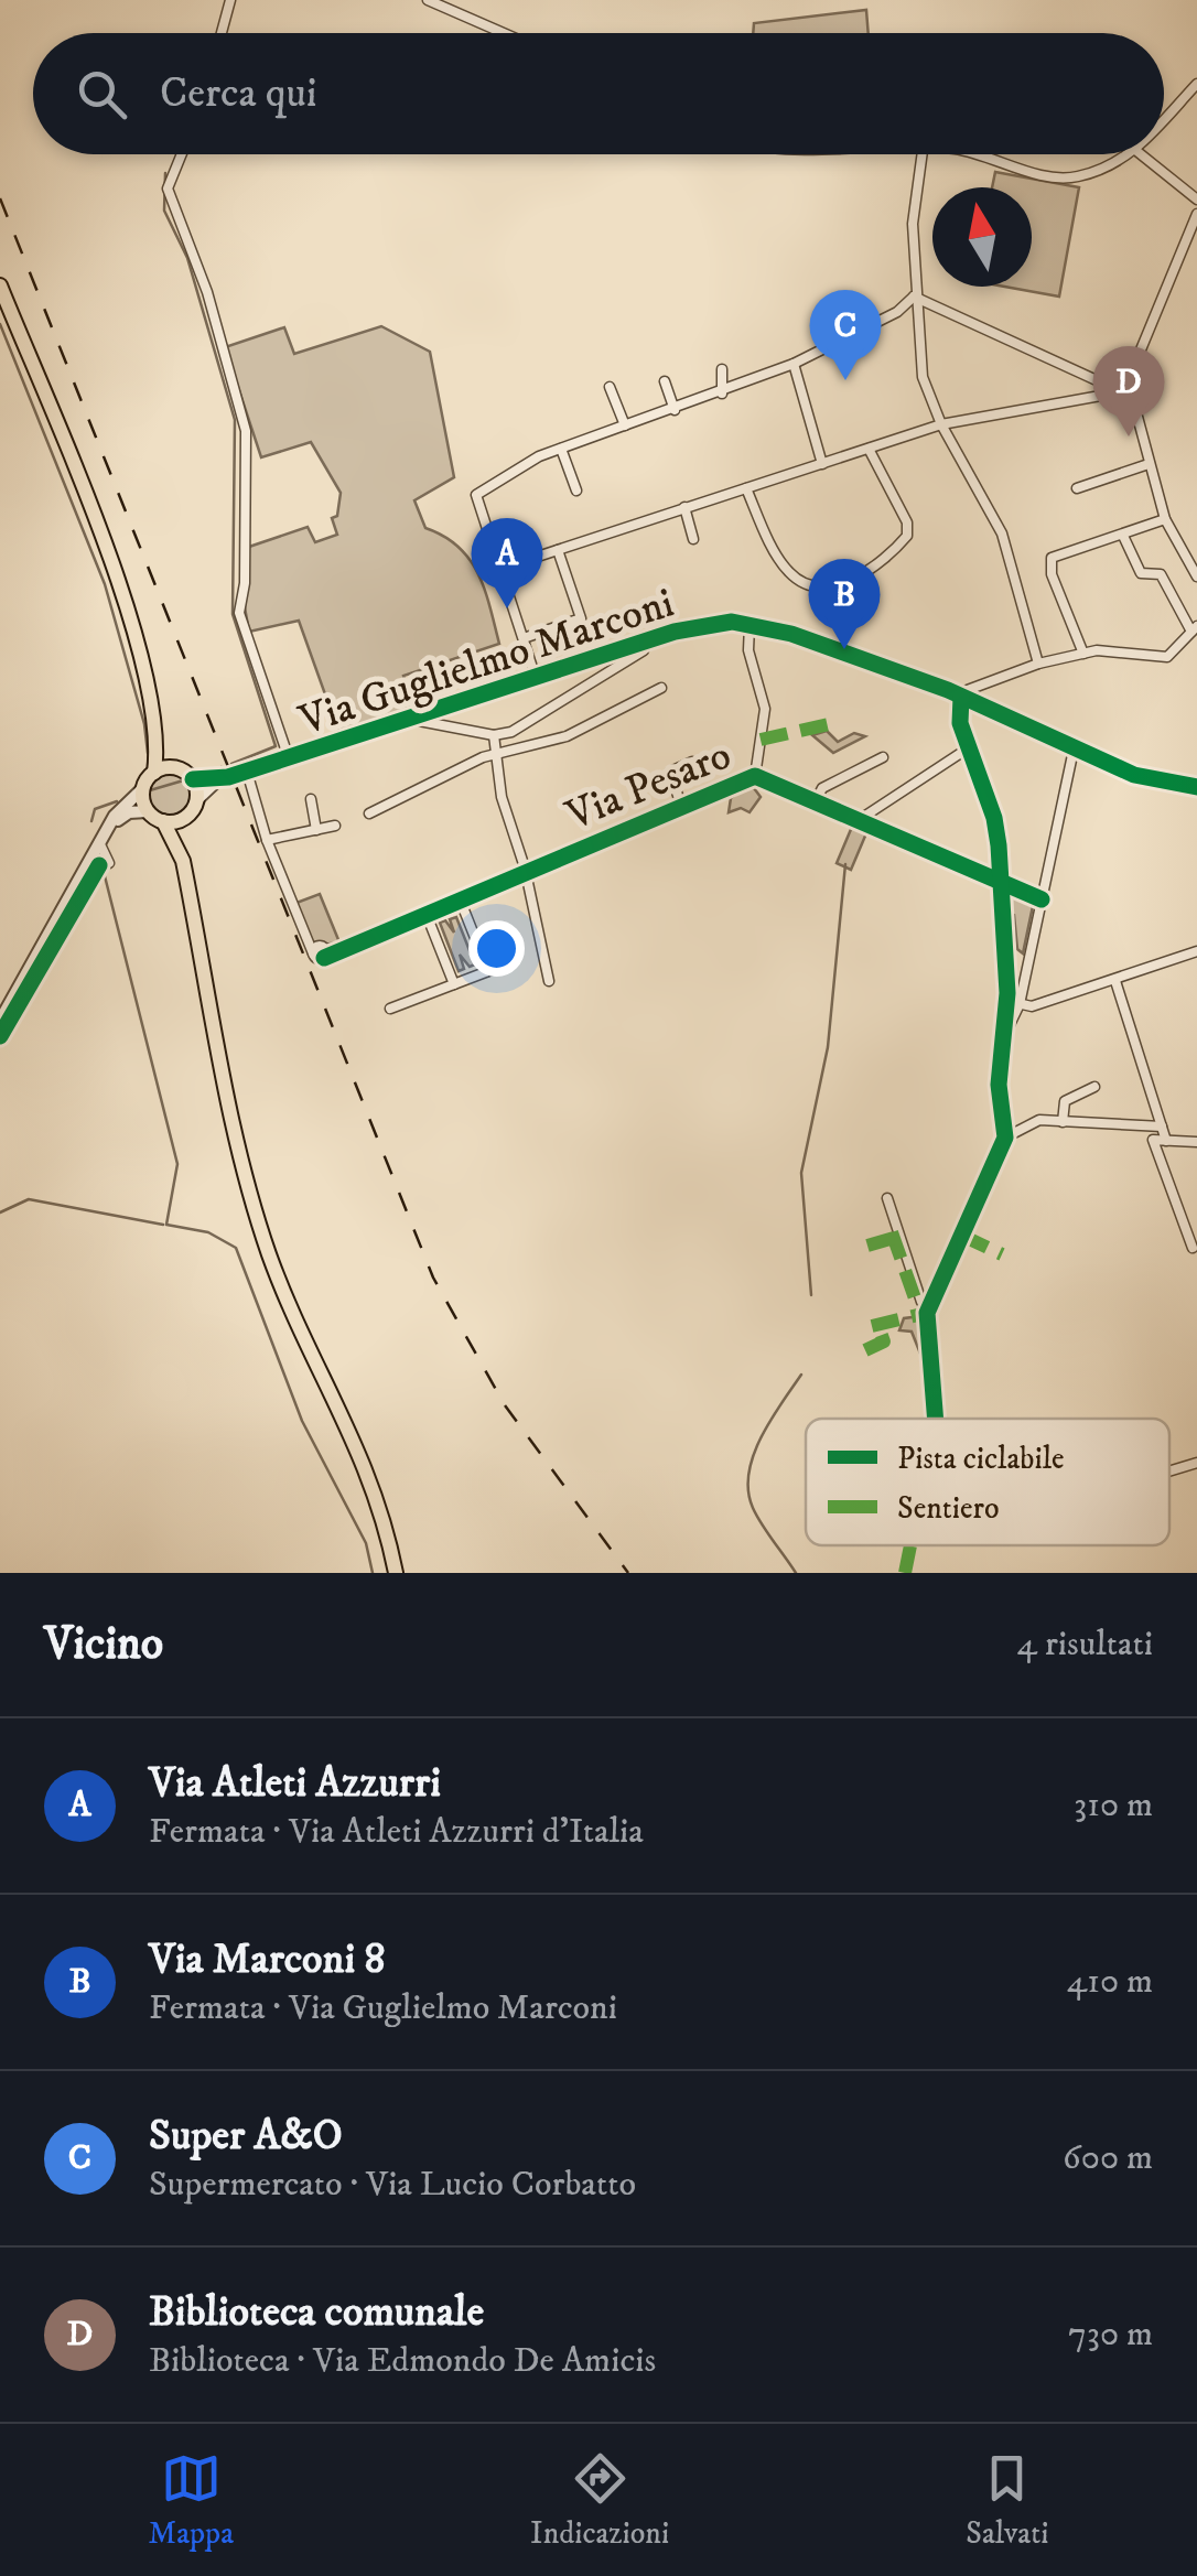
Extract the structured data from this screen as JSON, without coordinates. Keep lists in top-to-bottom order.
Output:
{
  "streets": {
    "street": ["Via Guglielmo Marconi", "Via Pesaro"]
  },
  "legend": ["Pista ciclabile", "Sentiero"],
  "north": "top",
  "page": {
    "search": "Cerca qui",
    "pins": [
      "C",
      "D",
      "A",
      "B"
    ],
    "heading": ["Vicino", "4 risultati"],
    "list": [
      {
        "mark": "A",
        "name": "Via Atleti Azzurri",
        "note": "Fermata · Via Atleti Azzurri d'Italia",
        "value": "310 m"
      },
      {
        "mark": "B",
        "name": "Via Marconi 8",
        "note": "Fermata · Via Guglielmo Marconi",
        "value": "410 m"
      },
      {
        "mark": "C",
        "name": "Super A&O",
        "note": "Supermercato · Via Lucio Corbatto",
        "value": "600 m"
      },
      {
        "mark": "D",
        "name": "Biblioteca comunale",
        "note": "Biblioteca · Via Edmondo De Amicis",
        "value": "730 m"
      }
    ],
    "nav": ["Mappa", "Indicazioni", "Salvati"]
  }
}
